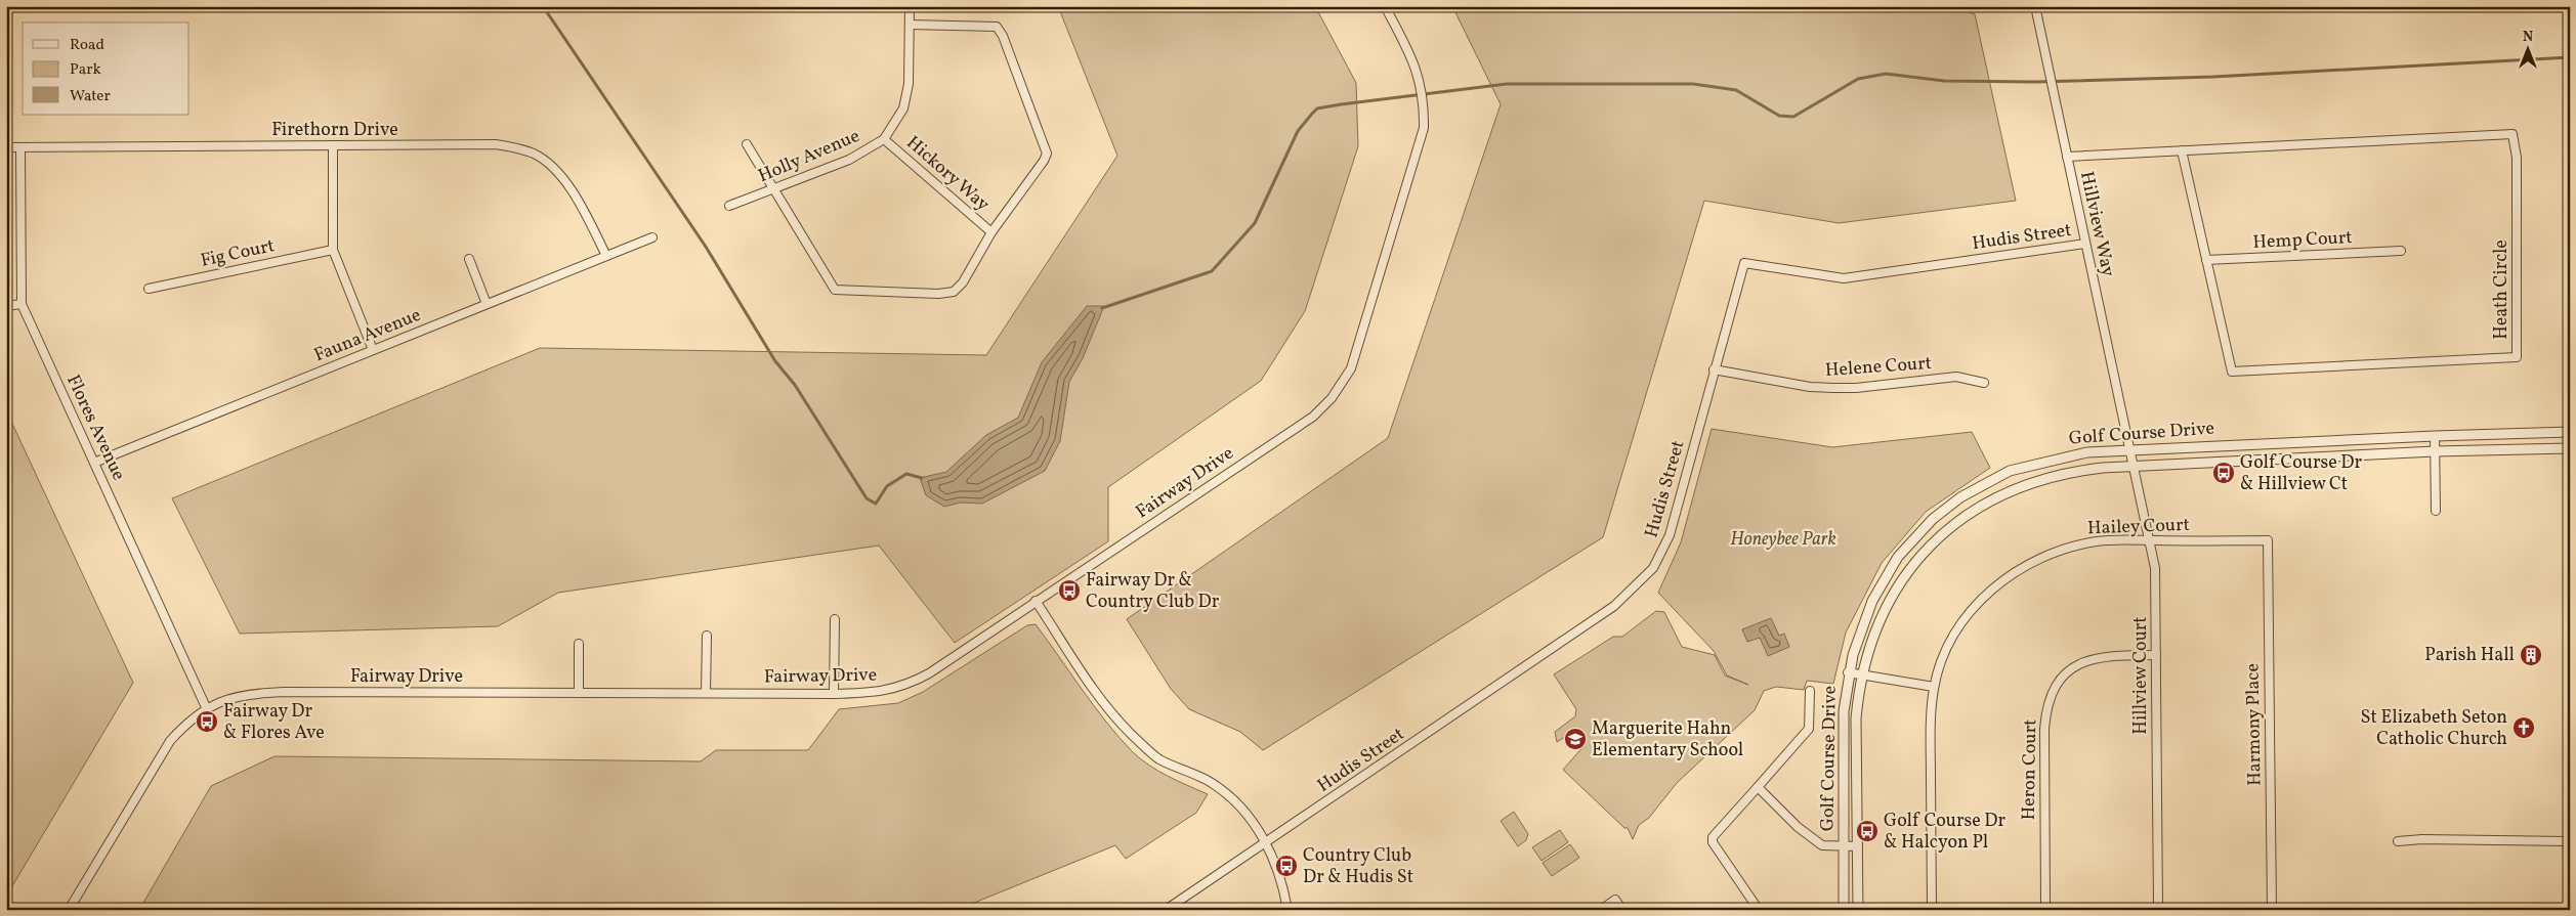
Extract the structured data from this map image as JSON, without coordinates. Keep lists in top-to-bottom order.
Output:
{
  "streets": {
    "street": [
      "Firethorn Drive",
      "Holly Avenue",
      "Hickory Way",
      "Hillview Way",
      "Hudis Street",
      "Hemp Court",
      "Fig Court",
      "Heath Circle",
      "Fauna Avenue",
      "Helene Court",
      "Flores Avenue",
      "Golf Course Drive",
      "Fairway Drive",
      "Hailey Court",
      "Hillview Court",
      "Harmony Place",
      "Heron Court"
    ]
  },
  "crossings": [
    ["Firethorn Drive", "Fauna Avenue"],
    ["Firethorn Drive", "Flores Avenue"],
    ["Holly Avenue", "Hickory Way"],
    ["Hillview Way", "Hudis Street"],
    ["Hillview Way", "Heath Circle"],
    ["Hillview Way", "Golf Course Drive"],
    ["Hillview Way", "Hillview Court"],
    ["Hudis Street", "Helene Court"],
    ["Hemp Court", "Heath Circle"],
    ["Fauna Avenue", "Flores Avenue"],
    ["Flores Avenue", "Fairway Drive"],
    ["Golf Course Drive", "Hillview Court"],
    ["Hailey Court", "Hillview Court"],
    ["Hailey Court", "Harmony Place"],
    ["Hillview Court", "Heron Court"]
  ],
  "parks": ["Honeybee Park"],
  "places": {
    "bus stop": [
      "Golf Course Dr & Hillview Ct",
      "Fairway Dr & Country Club Dr",
      "Fairway Dr & Flores Ave",
      "Golf Course Dr & Halcyon Pl",
      "Country Club Dr & Hudis St"
    ],
    "building": ["Parish Hall"],
    "church": ["St Elizabeth Seton Catholic Church"],
    "school or university": ["Marguerite Hahn Elementary School"]
  },
  "legend": ["Road", "Park", "Water"],
  "north": "top"
}
